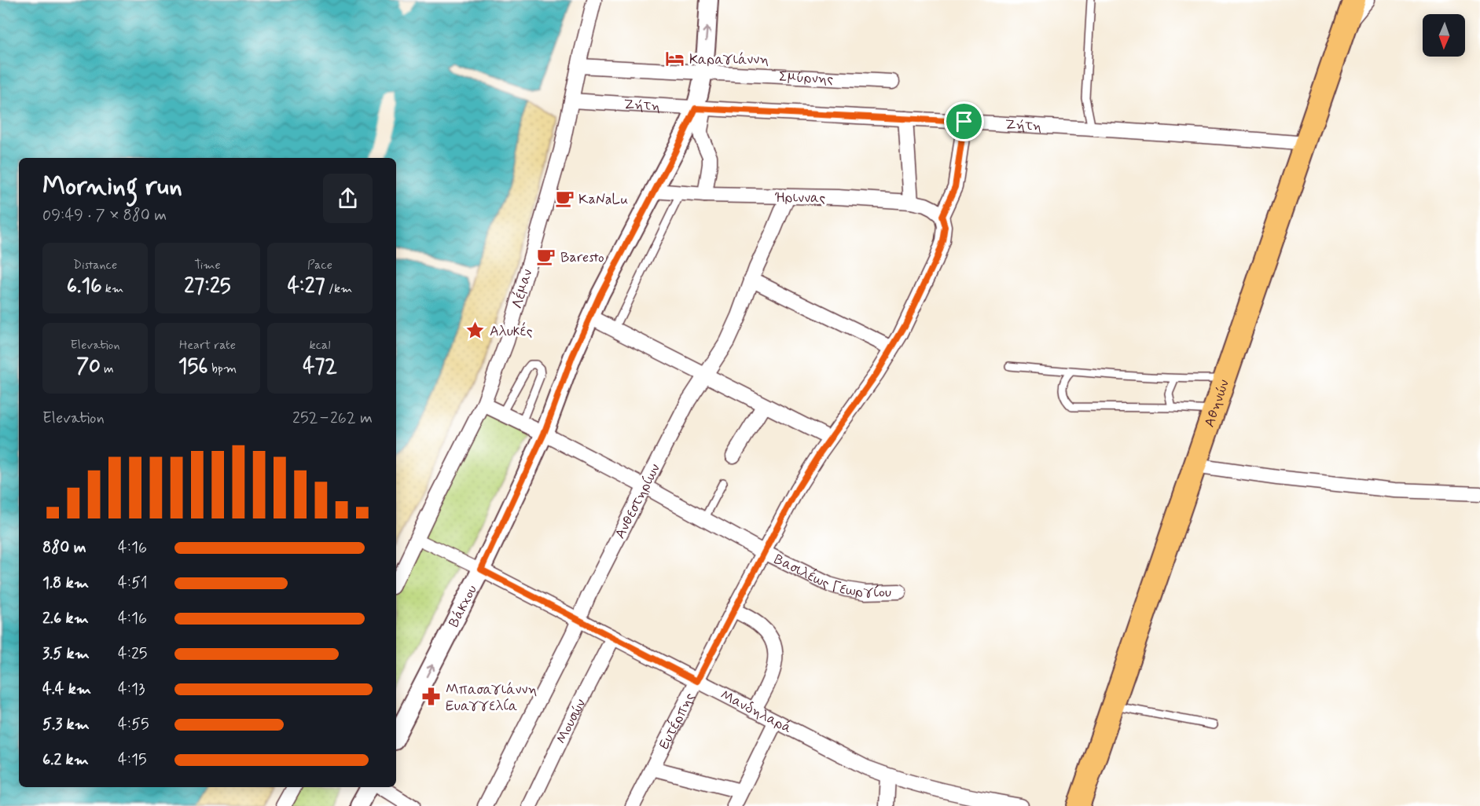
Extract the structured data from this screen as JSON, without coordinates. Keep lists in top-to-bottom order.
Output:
{
  "streets": {
    "main road": ["Αθηνών"],
    "street": [
      "Σμύρνης",
      "Ζήτη",
      "Ήριννας",
      "Λέμαν",
      "Ανθεστηρίων",
      "Βασιλέως Γεωργίου",
      "Βάκχου",
      "Μανδηλαρά",
      "Μουσών",
      "Ευτέρπης"
    ]
  },
  "crossings": [
    ["Σμύρνης", "Λέμαν"],
    ["Σμύρνης", "Βάκχου"],
    ["Ζήτη", "Λέμαν"],
    ["Ζήτη", "Αθηνών"],
    ["Ζήτη", "Βάκχου"],
    ["Ήριννας", "Ανθεστηρίων"],
    ["Ήριννας", "Βάκχου"],
    ["Ήριννας", "Ευτέρπης"],
    ["Λέμαν", "Βασιλέως Γεωργίου"],
    ["Ανθεστηρίων", "Βασιλέως Γεωργίου"],
    ["Ανθεστηρίων", "Μανδηλαρά"],
    ["Βασιλέως Γεωργίου", "Βάκχου"],
    ["Βασιλέως Γεωργίου", "Ευτέρπης"],
    ["Βάκχου", "Μανδηλαρά"],
    ["Μανδηλαρά", "Μουσών"],
    ["Μανδηλαρά", "Ευτέρπης"]
  ],
  "places": {
    "hotel": ["Καραγιάννη"],
    "cafe": ["KaNaLu", "Baresto"],
    "place": ["Αλυκές"],
    "pharmacy": ["Μπασαγιάννη Ευαγγελία"]
  },
  "north": "bottom",
  "page": {
    "heading": ["Morning run", "09:49 · 7 × 880 m"],
    "stats": [
      ["Distance", "6.16 km"],
      ["Time", "27:25"],
      ["Pace", "4:27 /km"],
      ["Elevation", "70 m"],
      ["Heart rate", "156 bpm"],
      ["kcal", "472"]
    ],
    "chart": ["Elevation", "252–262 m"],
    "list": [
      {
        "name": "880 m",
        "note": "4:16"
      },
      {
        "name": "1.8 km",
        "note": "4:51"
      },
      {
        "name": "2.6 km",
        "note": "4:16"
      },
      {
        "name": "3.5 km",
        "note": "4:25"
      },
      {
        "name": "4.4 km",
        "note": "4:13"
      },
      {
        "name": "5.3 km",
        "note": "4:55"
      },
      {
        "name": "6.2 km",
        "note": "4:15"
      }
    ]
  }
}
